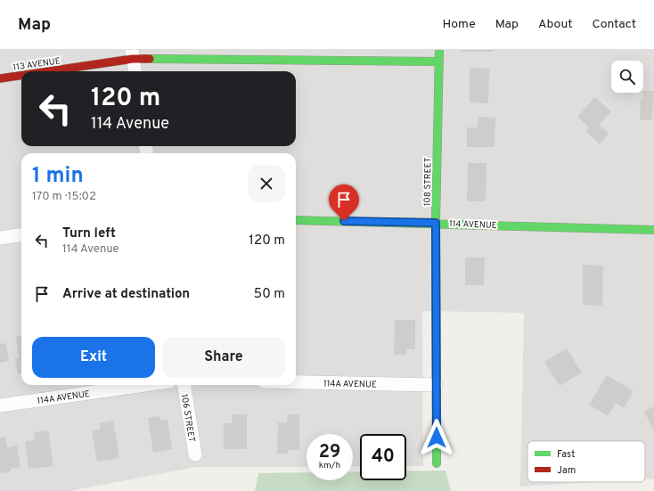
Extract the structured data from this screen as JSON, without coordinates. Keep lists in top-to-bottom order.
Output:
{
  "streets": {
    "street": [
      "113 AVENUE",
      "108 STREET",
      "114 AVENUE",
      "114A AVENUE",
      "106 STREET"
    ]
  },
  "crossings": [
    ["113 AVENUE", "108 STREET"],
    ["108 STREET", "114 AVENUE"],
    ["108 STREET", "114A AVENUE"]
  ],
  "legend": ["Fast", "Jam"],
  "page": {
    "header": "Map",
    "nav": [
      "Home",
      "Map",
      "About",
      "Contact"
    ],
    "turn": ["120 m", "114 Avenue"],
    "heading": ["1 min", "170 m · 15:02"],
    "list": [
      {
        "name": "Turn left",
        "note": "114 Avenue",
        "value": "120 m"
      },
      {
        "name": "Arrive at destination",
        "value": "50 m"
      }
    ],
    "buttons": ["Exit", "Share"],
    "speed": "29 km/h",
    "limit": "40"
  }
}
